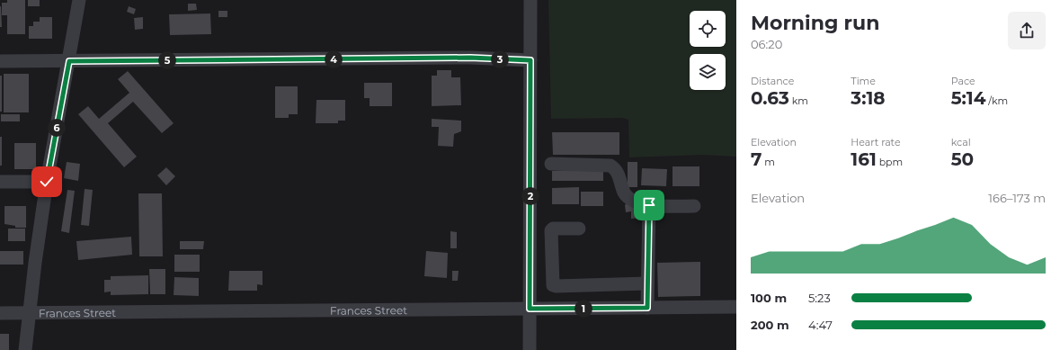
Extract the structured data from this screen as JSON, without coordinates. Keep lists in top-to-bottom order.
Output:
{
  "streets": {
    "street": ["Frances Street"]
  },
  "page": {
    "heading": ["Morning run", "06:20"],
    "pins": [
      "3",
      "4",
      "5",
      "6",
      "2",
      "1"
    ],
    "stats": [
      ["Distance", "0.63 km"],
      ["Time", "3:18"],
      ["Pace", "5:14 /km"],
      ["Elevation", "7 m"],
      ["Heart rate", "161 bpm"],
      ["kcal", "50"]
    ],
    "chart": ["Elevation", "166–173 m"],
    "list": [
      {
        "name": "100 m",
        "note": "5:23"
      },
      {
        "name": "200 m",
        "note": "4:47"
      }
    ]
  }
}
